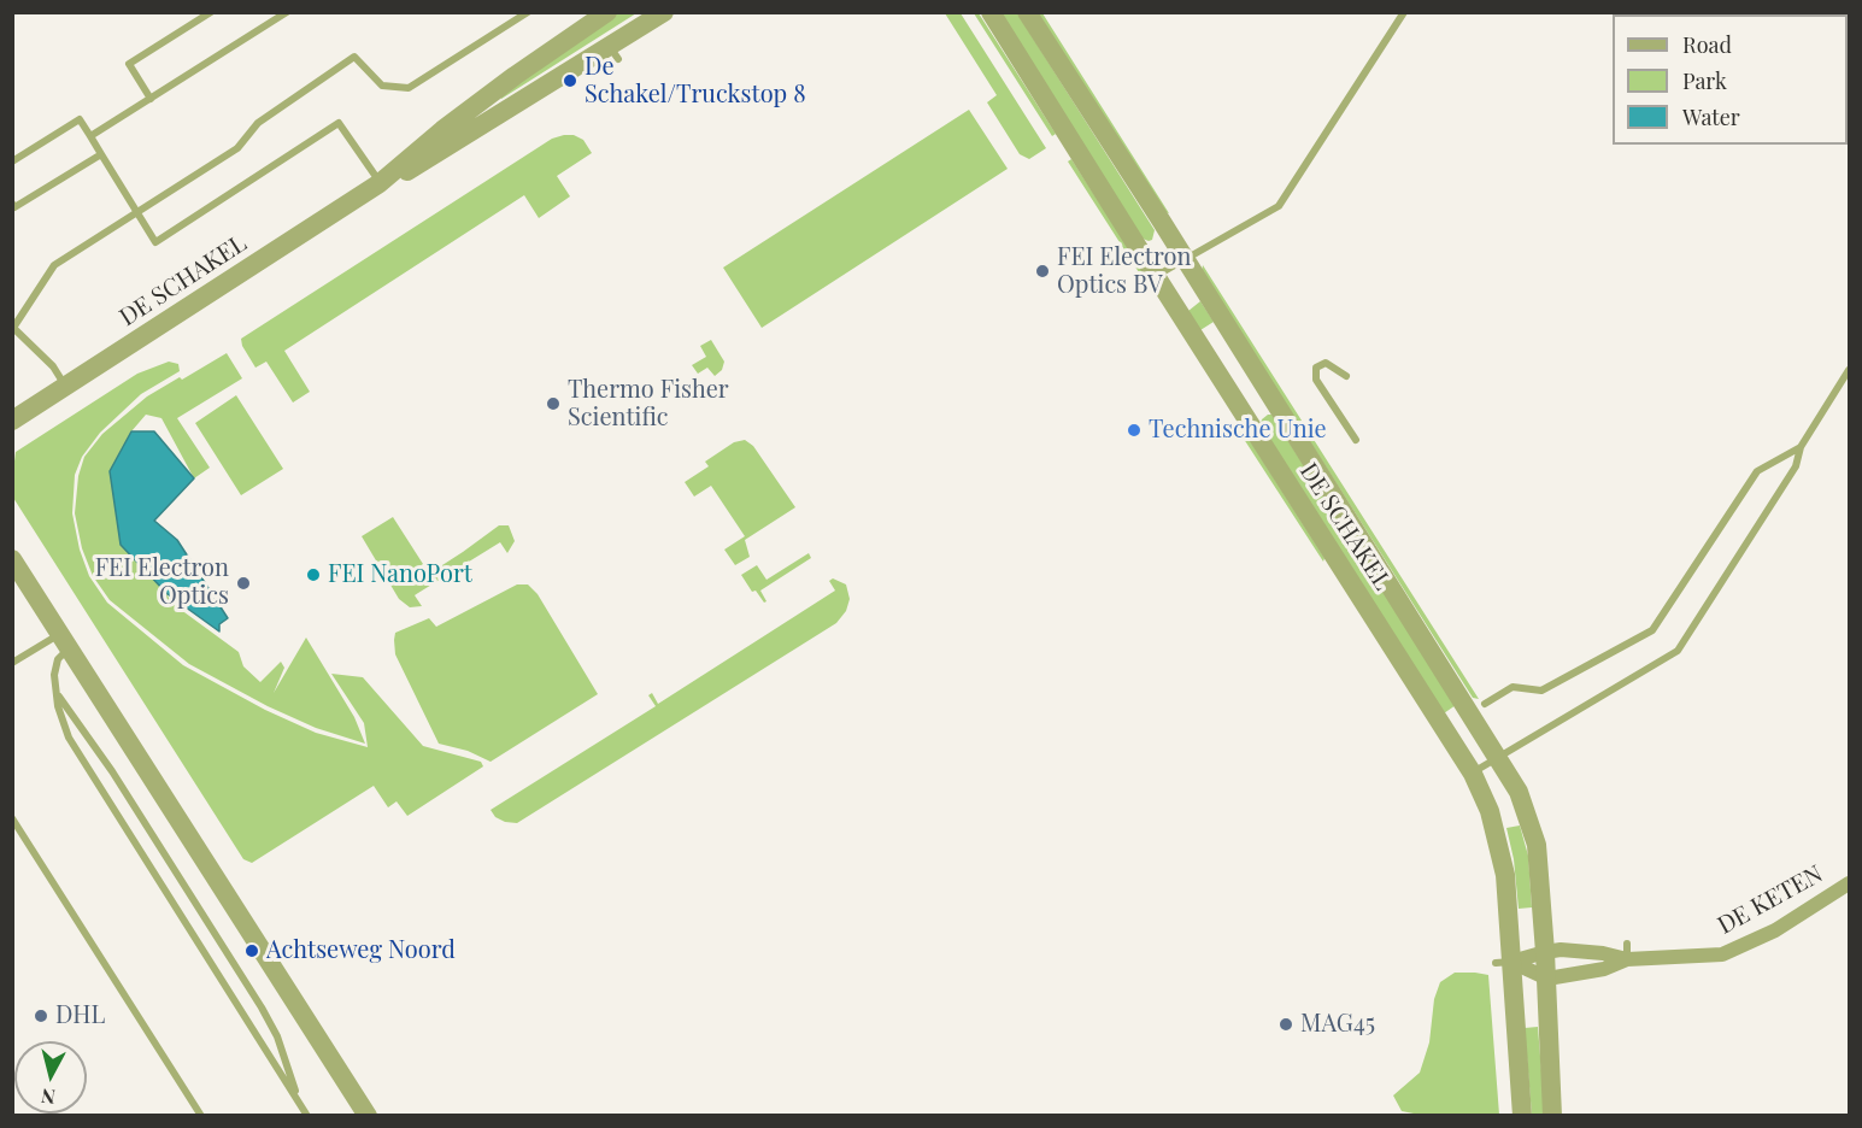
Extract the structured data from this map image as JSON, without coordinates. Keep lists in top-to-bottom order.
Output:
{
  "streets": {
    "street": ["DE SCHAKEL", "DE KETEN"]
  },
  "crossings": [
    ["DE SCHAKEL", "DE KETEN"]
  ],
  "places": [
    "De Schakel/Truckstop 8",
    "FEI Electron Optics BV",
    "Thermo Fisher Scientific",
    "Technische Unie",
    "FEI NanoPort",
    "FEI Electron Optics",
    "Achtseweg Noord",
    "DHL",
    "MAG45"
  ],
  "legend": ["Road", "Park", "Water"],
  "north": "bottom"
}
